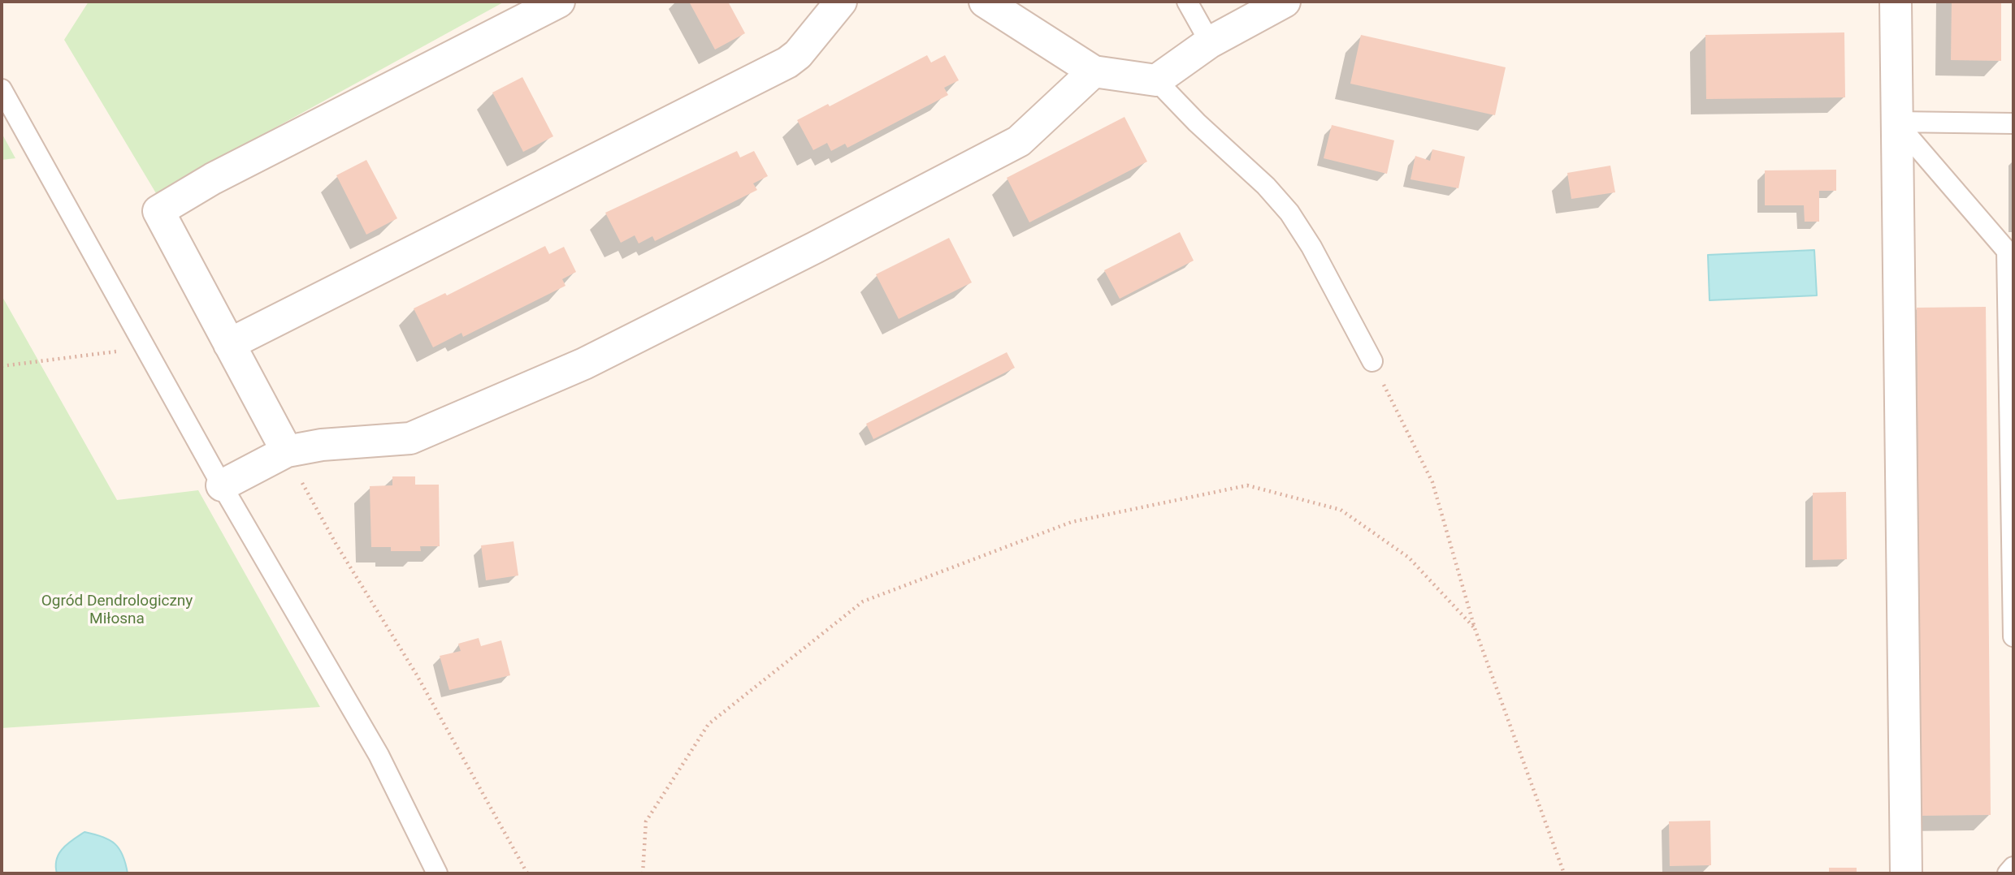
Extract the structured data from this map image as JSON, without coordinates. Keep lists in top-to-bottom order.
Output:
{
  "parks": ["Ogród Dendrologiczny Miłosna"]
}
